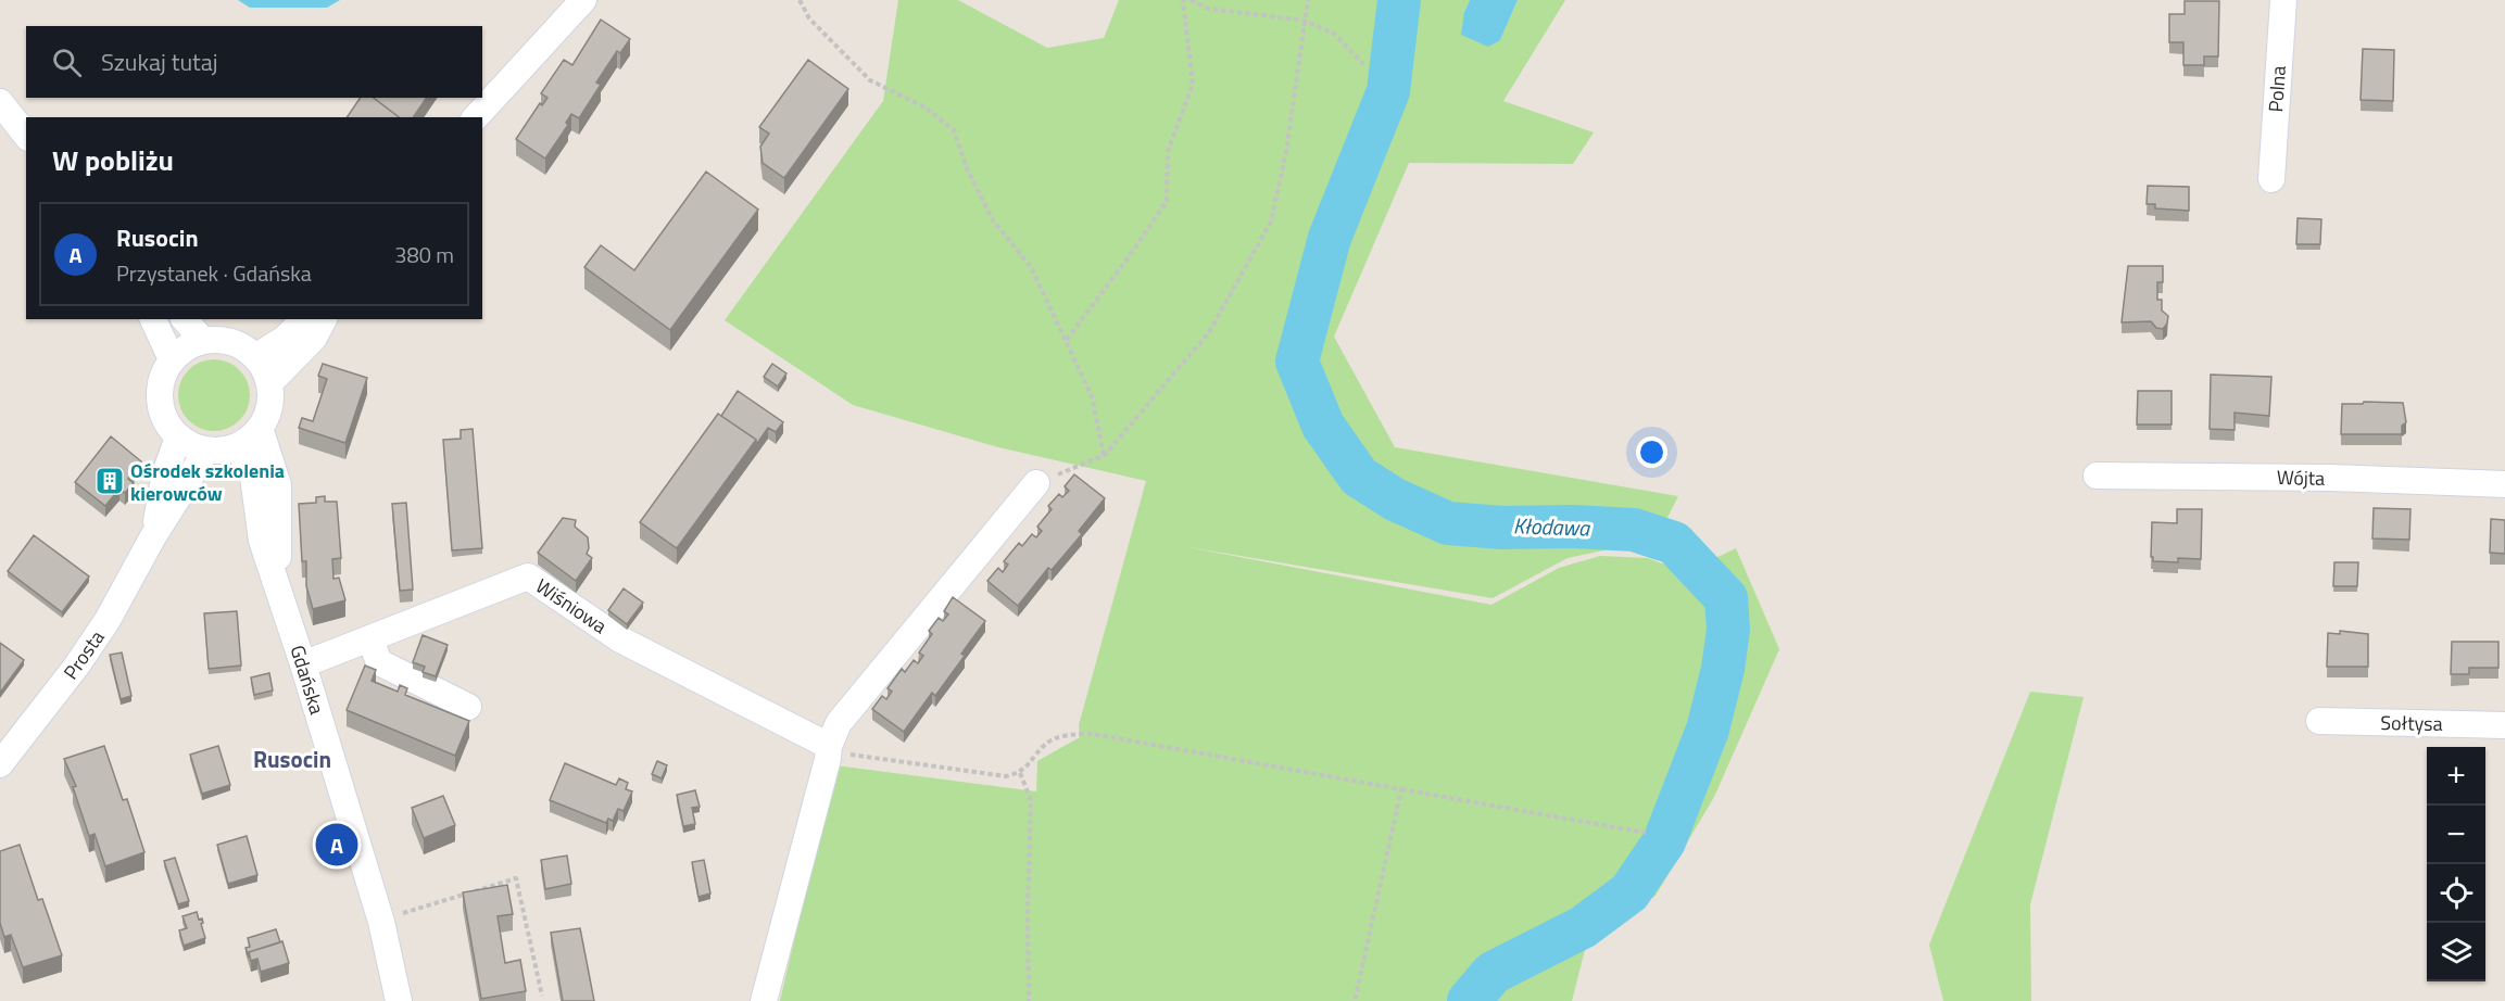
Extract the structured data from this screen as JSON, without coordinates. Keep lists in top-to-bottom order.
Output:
{
  "streets": {
    "street": [
      "Polna",
      "Wójta",
      "Wiśniowa",
      "Prosta",
      "Gdańska",
      "Sołtysa"
    ]
  },
  "crossings": [
    ["Wiśniowa", "Gdańska"],
    ["Prosta", "Gdańska"]
  ],
  "districts": ["Rusocin"],
  "water": ["Kłodawa"],
  "places": {
    "building": ["Ośrodek szkolenia kierowców"]
  },
  "page": {
    "search": "Szukaj tutaj",
    "heading": "W pobliżu",
    "list": [
      {
        "mark": "A",
        "name": "Rusocin",
        "note": "Przystanek · Gdańska",
        "value": "380 m"
      }
    ],
    "map_buttons": ["+", "−"],
    "pins": "A"
  }
}
